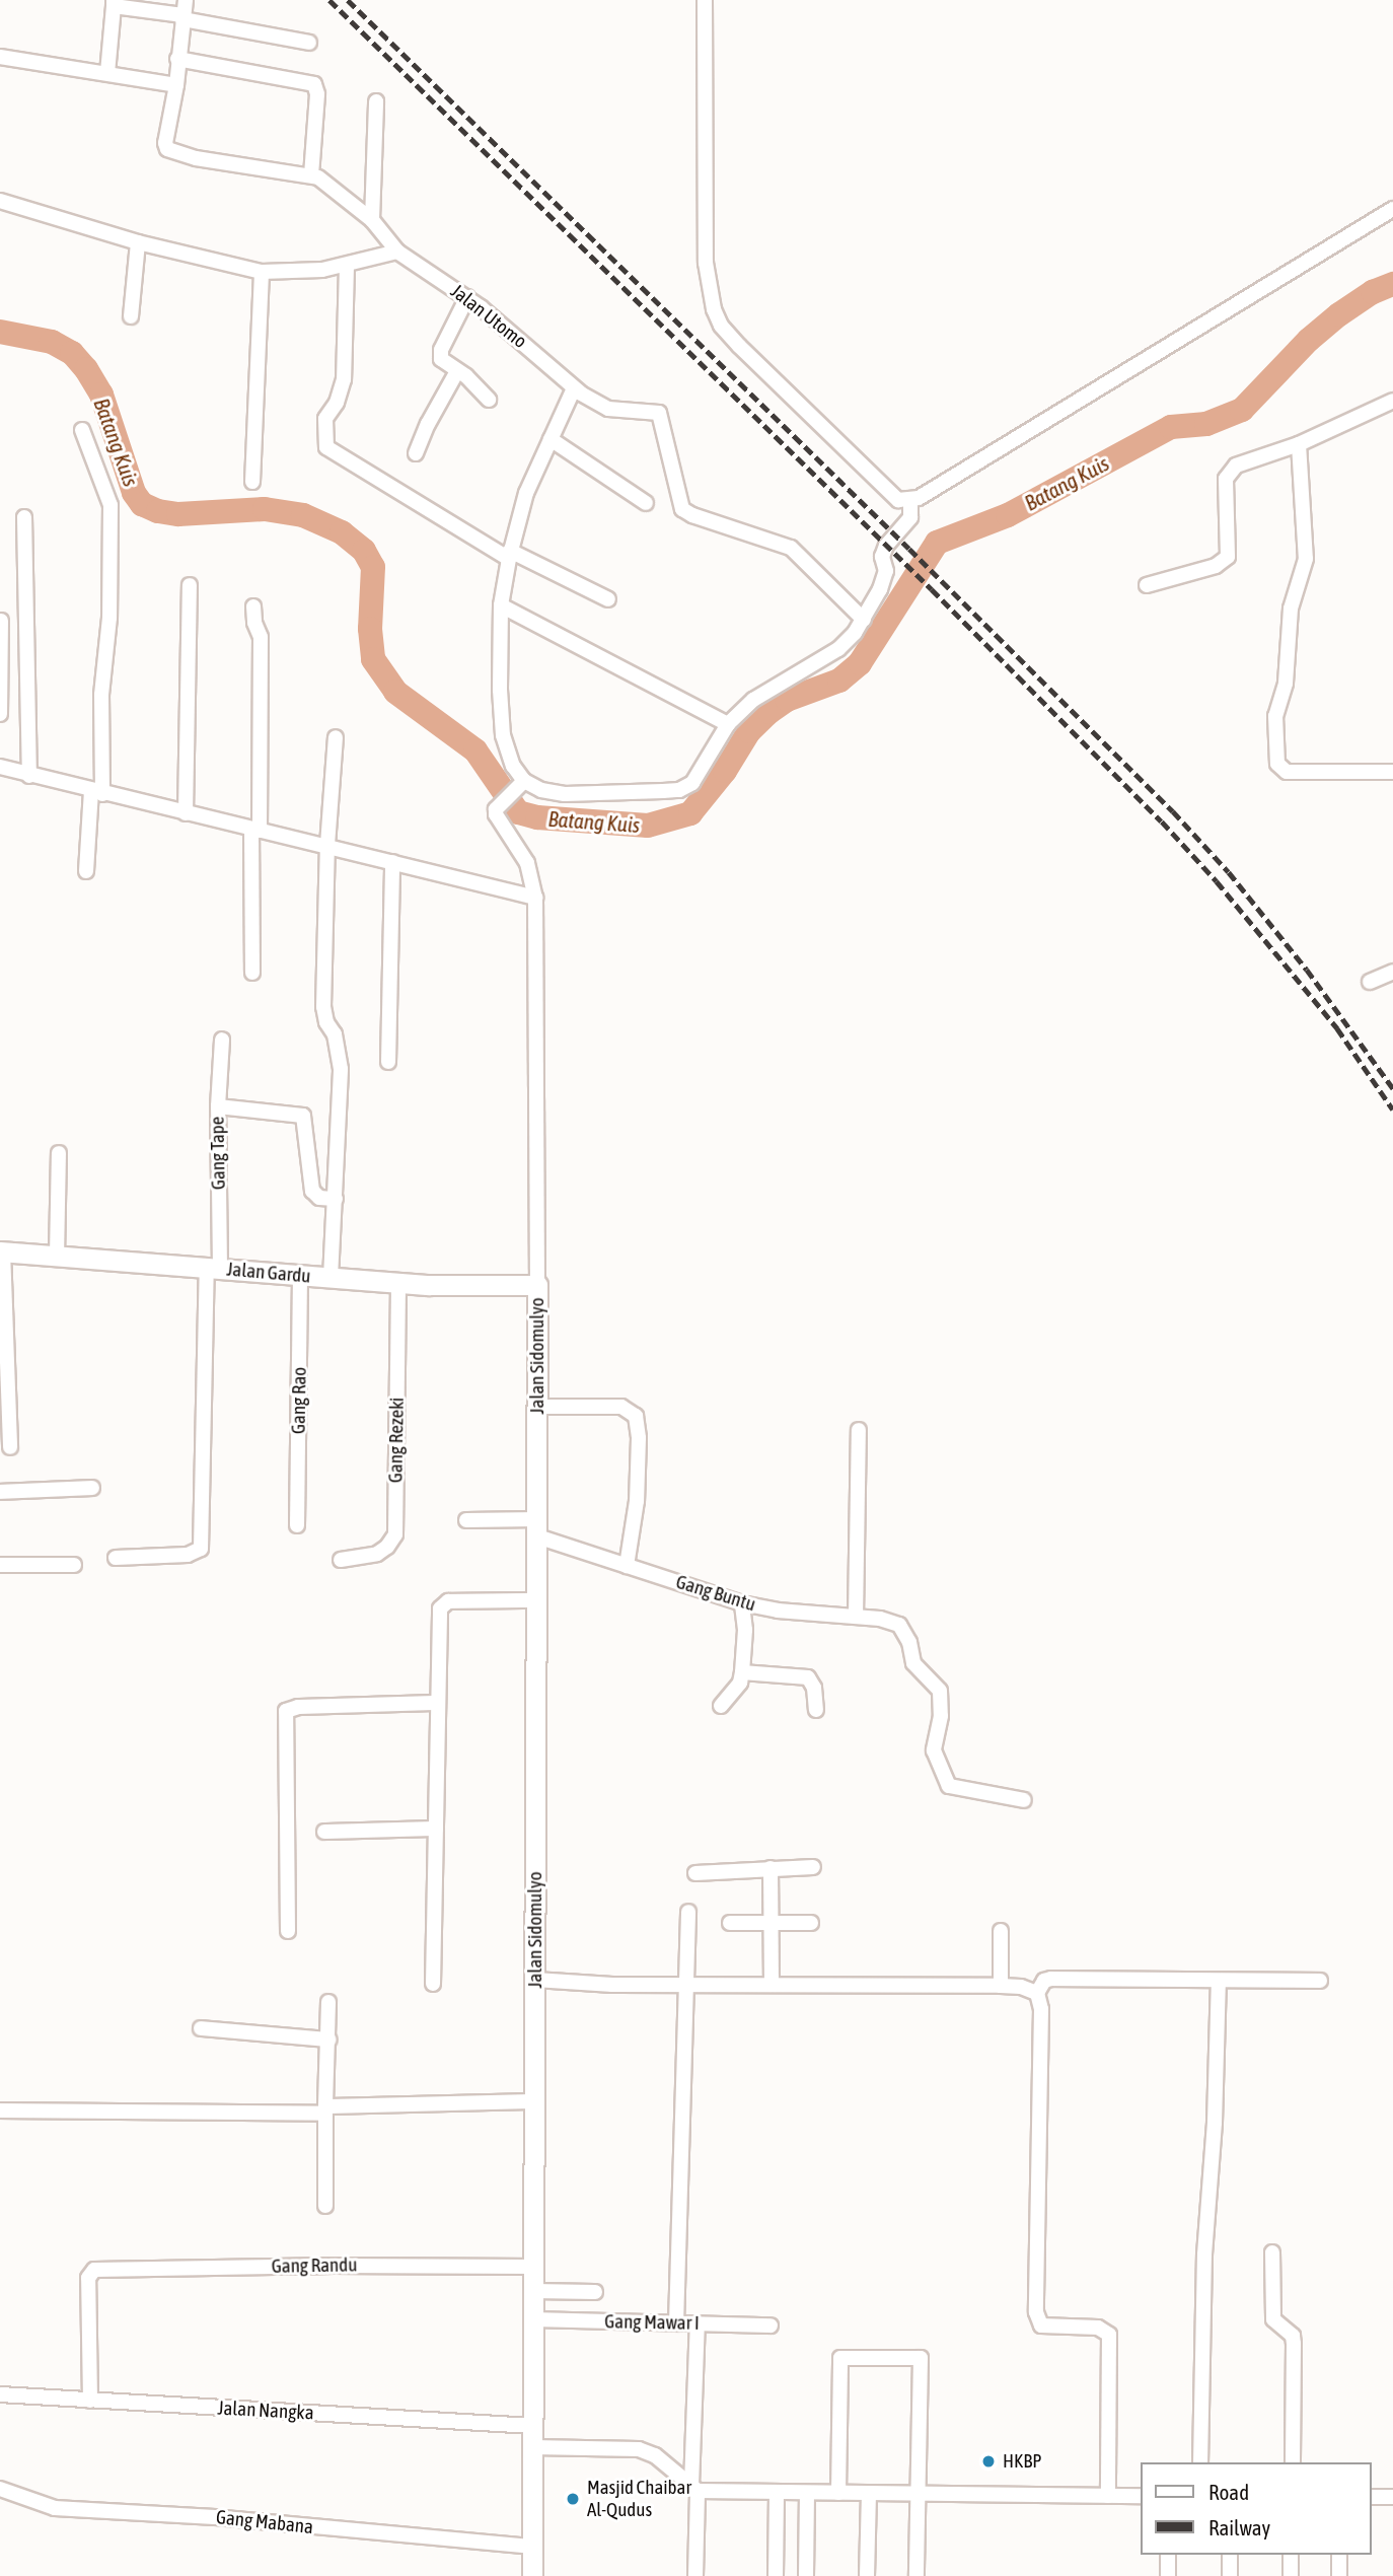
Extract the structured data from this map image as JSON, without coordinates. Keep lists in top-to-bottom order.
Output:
{
  "streets": {
    "street": [
      "Jalan Utomo",
      "Gang Tape",
      "Jalan Gardu",
      "Jalan Sidomulyo",
      "Gang Rao",
      "Gang Rezeki",
      "Gang Buntu",
      "Gang Randu",
      "Gang Mawar I",
      "Jalan Nangka",
      "Gang Mabana"
    ]
  },
  "crossings": [
    ["Gang Tape", "Jalan Gardu"],
    ["Jalan Gardu", "Jalan Sidomulyo"],
    ["Jalan Gardu", "Gang Rao"],
    ["Jalan Gardu", "Gang Rezeki"],
    ["Jalan Sidomulyo", "Gang Buntu"],
    ["Jalan Sidomulyo", "Gang Randu"],
    ["Jalan Sidomulyo", "Gang Mawar I"],
    ["Jalan Sidomulyo", "Jalan Nangka"],
    ["Jalan Sidomulyo", "Gang Mabana"],
    ["Gang Randu", "Jalan Nangka"]
  ],
  "water": ["Batang Kuis"],
  "places": ["HKBP", "Masjid Chaibar Al-Qudus"],
  "legend": ["Road", "Railway"]
}
